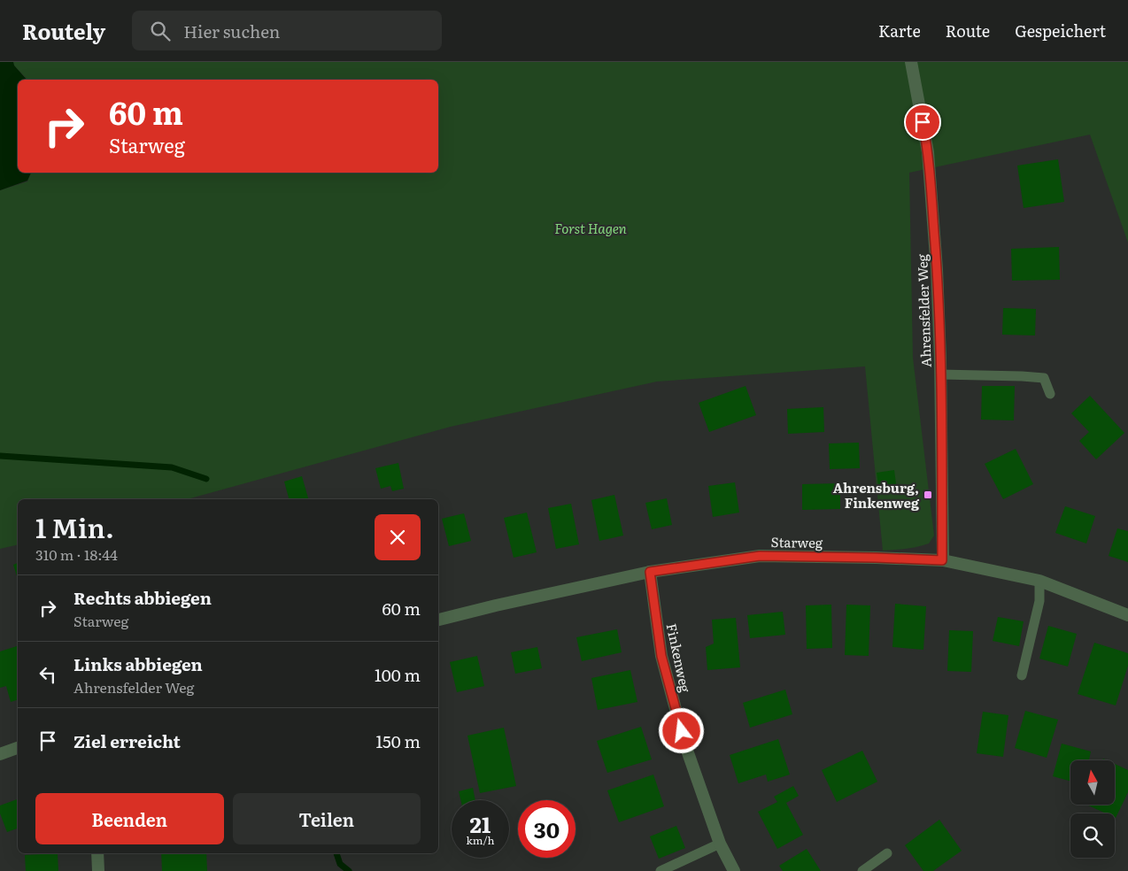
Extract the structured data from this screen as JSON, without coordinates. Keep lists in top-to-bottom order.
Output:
{
  "streets": {
    "street": ["Ahrensfelder Weg", "Starweg", "Finkenweg"]
  },
  "crossings": [
    ["Ahrensfelder Weg", "Starweg"],
    ["Starweg", "Finkenweg"]
  ],
  "parks": ["Forst Hagen"],
  "places": {
    "transit": ["Ahrensburg, Finkenweg"]
  },
  "north": "top",
  "page": {
    "header": "Routely",
    "search": "Hier suchen",
    "nav": ["Karte", "Route", "Gespeichert"],
    "turn": ["60 m", "Starweg"],
    "heading": ["1 Min.", "310 m · 18:44"],
    "list": [
      {
        "name": "Rechts abbiegen",
        "note": "Starweg",
        "value": "60 m"
      },
      {
        "name": "Links abbiegen",
        "note": "Ahrensfelder Weg",
        "value": "100 m"
      },
      {
        "name": "Ziel erreicht",
        "value": "150 m"
      }
    ],
    "buttons": ["Beenden", "Teilen"],
    "speed": "21 km/h",
    "limit": "30"
  }
}
